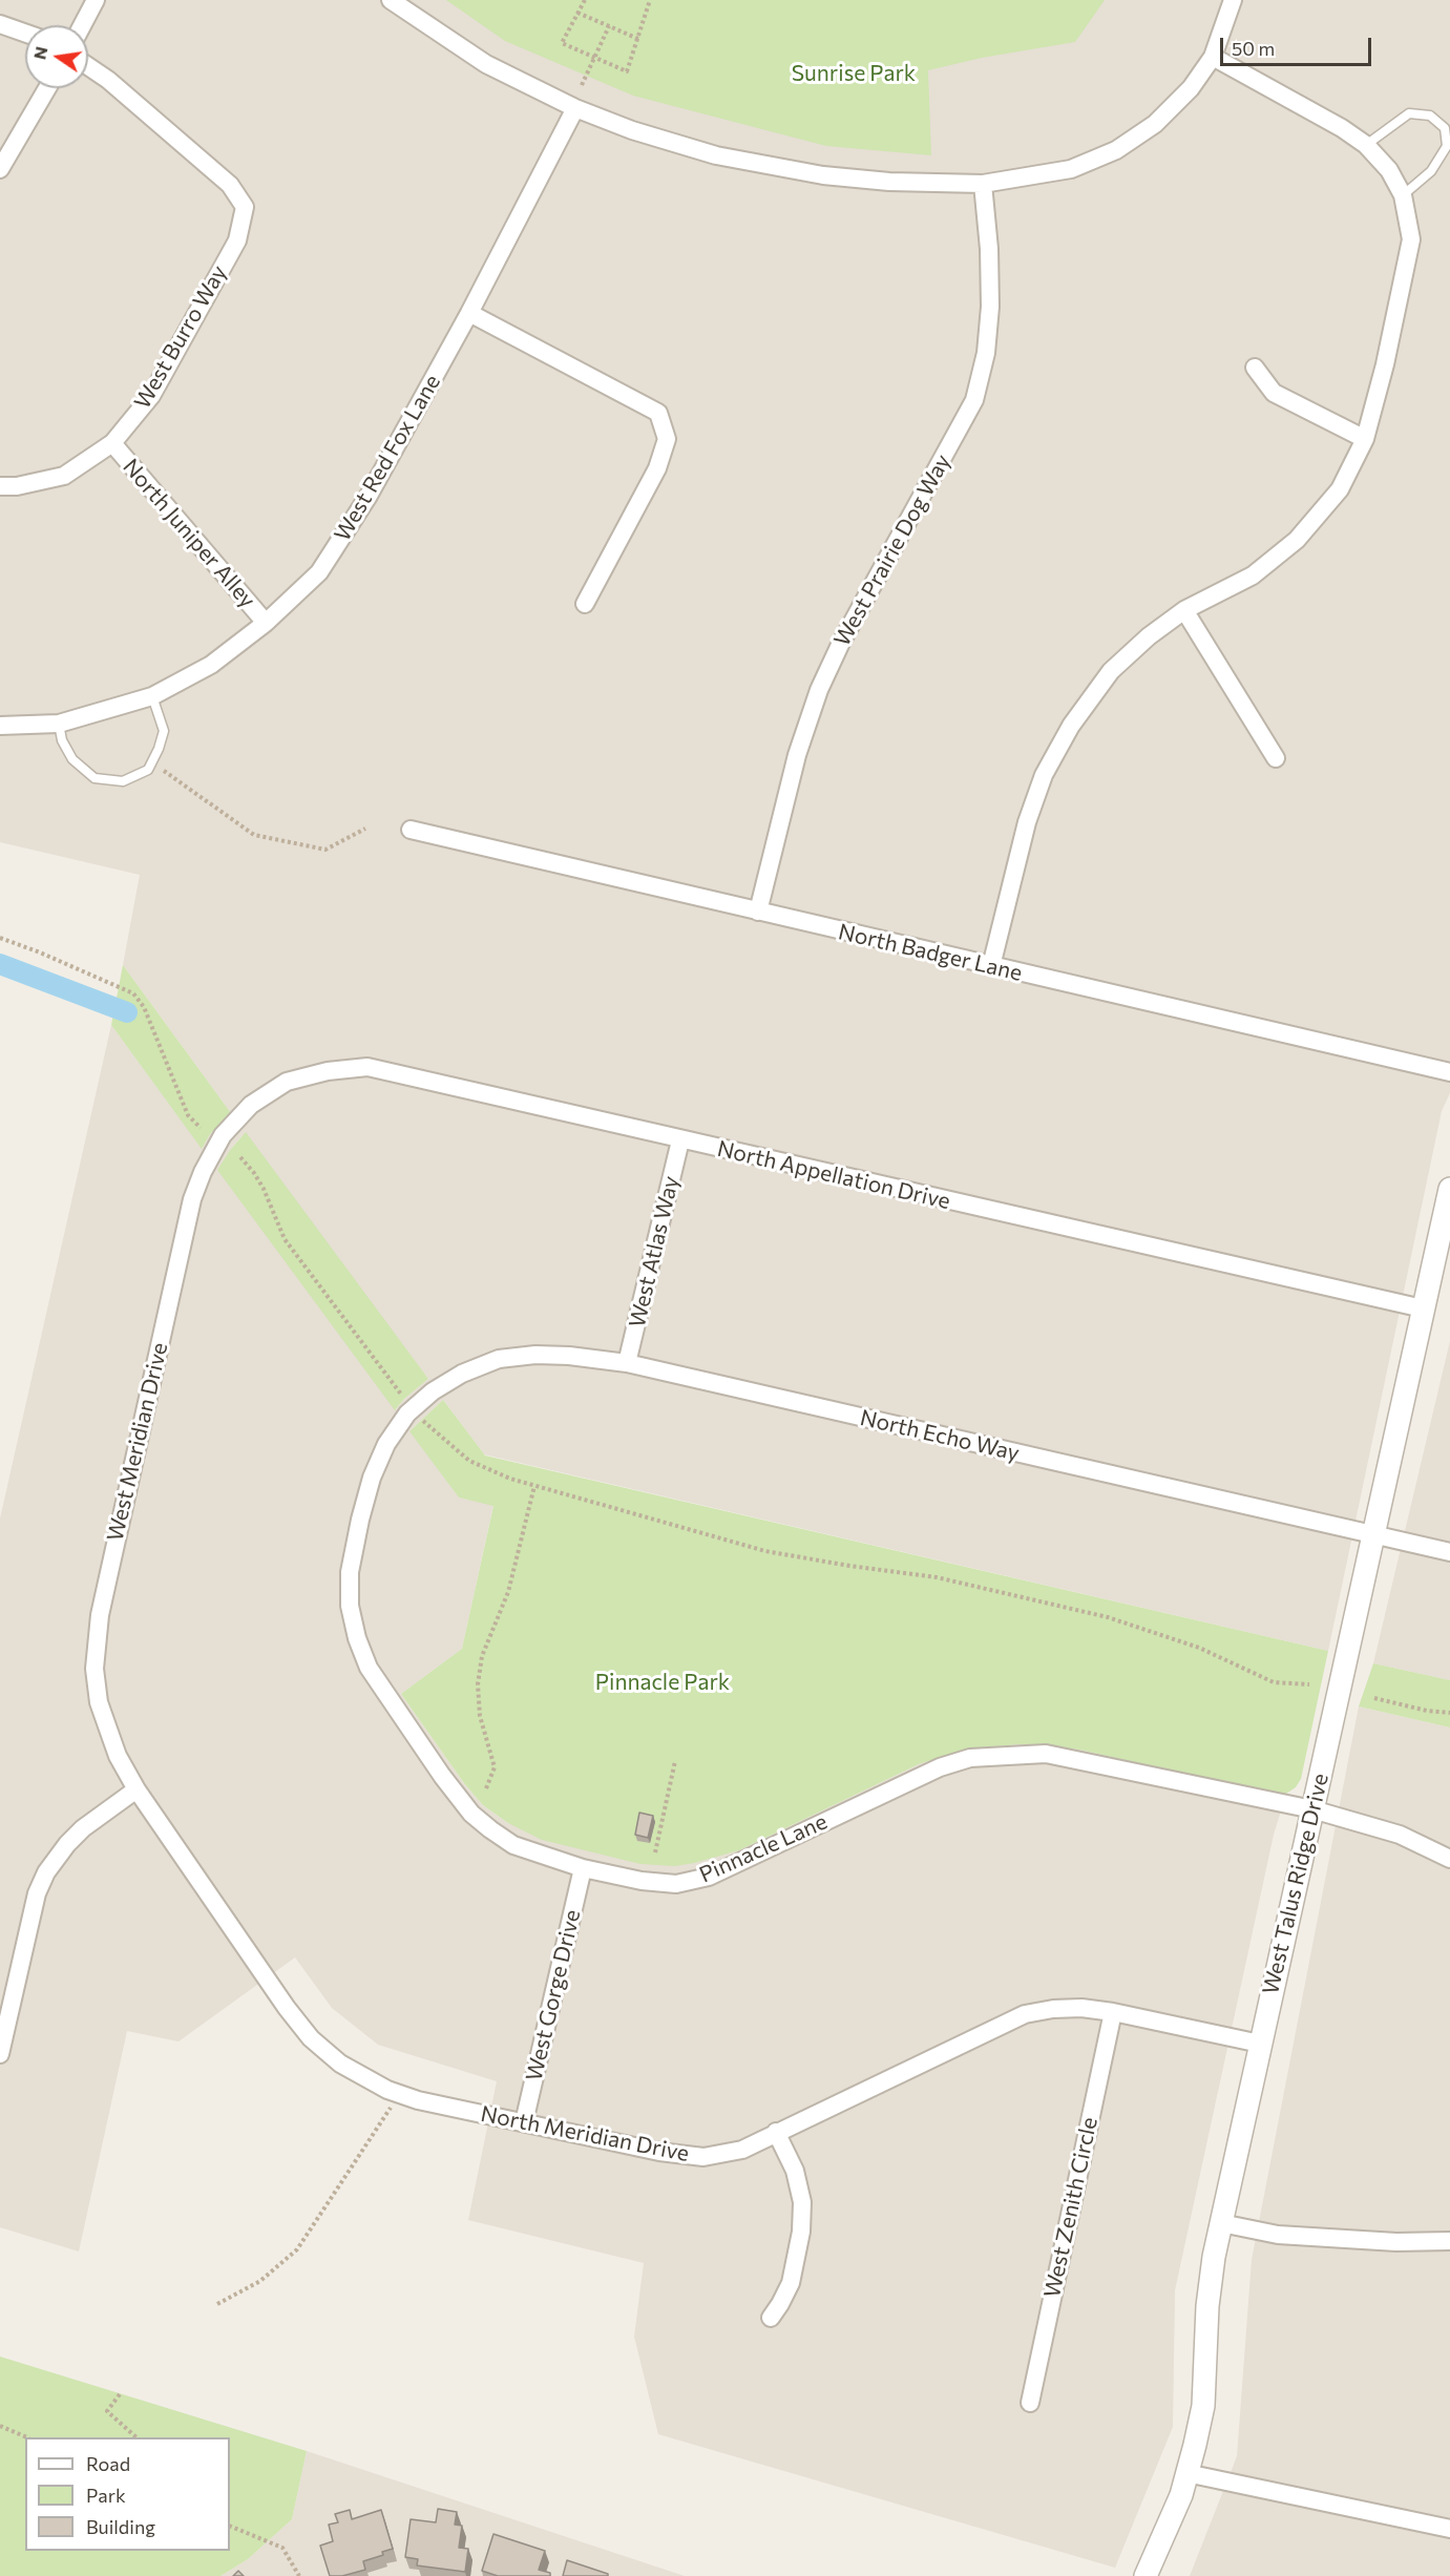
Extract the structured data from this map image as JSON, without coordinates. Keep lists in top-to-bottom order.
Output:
{
  "streets": {
    "street": [
      "West Burro Way",
      "West Red Fox Lane",
      "North Juniper Alley",
      "West Prairie Dog Way",
      "North Badger Lane",
      "North Appellation Drive",
      "West Atlas Way",
      "North Echo Way",
      "West Meridian Drive",
      "Pinnacle Lane",
      "West Talus Ridge Drive",
      "West Gorge Drive",
      "North Meridian Drive",
      "West Zenith Circle"
    ]
  },
  "crossings": [
    ["West Burro Way", "North Juniper Alley"],
    ["West Red Fox Lane", "North Juniper Alley"],
    ["West Prairie Dog Way", "North Badger Lane"],
    ["North Appellation Drive", "West Atlas Way"],
    ["North Appellation Drive", "West Meridian Drive"],
    ["North Appellation Drive", "West Talus Ridge Drive"],
    ["West Atlas Way", "North Echo Way"],
    ["North Echo Way", "Pinnacle Lane"],
    ["North Echo Way", "West Talus Ridge Drive"],
    ["West Meridian Drive", "North Meridian Drive"],
    ["Pinnacle Lane", "West Talus Ridge Drive"],
    ["Pinnacle Lane", "West Gorge Drive"],
    ["West Talus Ridge Drive", "North Meridian Drive"],
    ["West Gorge Drive", "North Meridian Drive"],
    ["North Meridian Drive", "West Zenith Circle"]
  ],
  "parks": ["Sunrise Park", "Pinnacle Park"],
  "legend": ["Road", "Park", "Building"],
  "scale_bar": "50 m",
  "north": "left"
}
